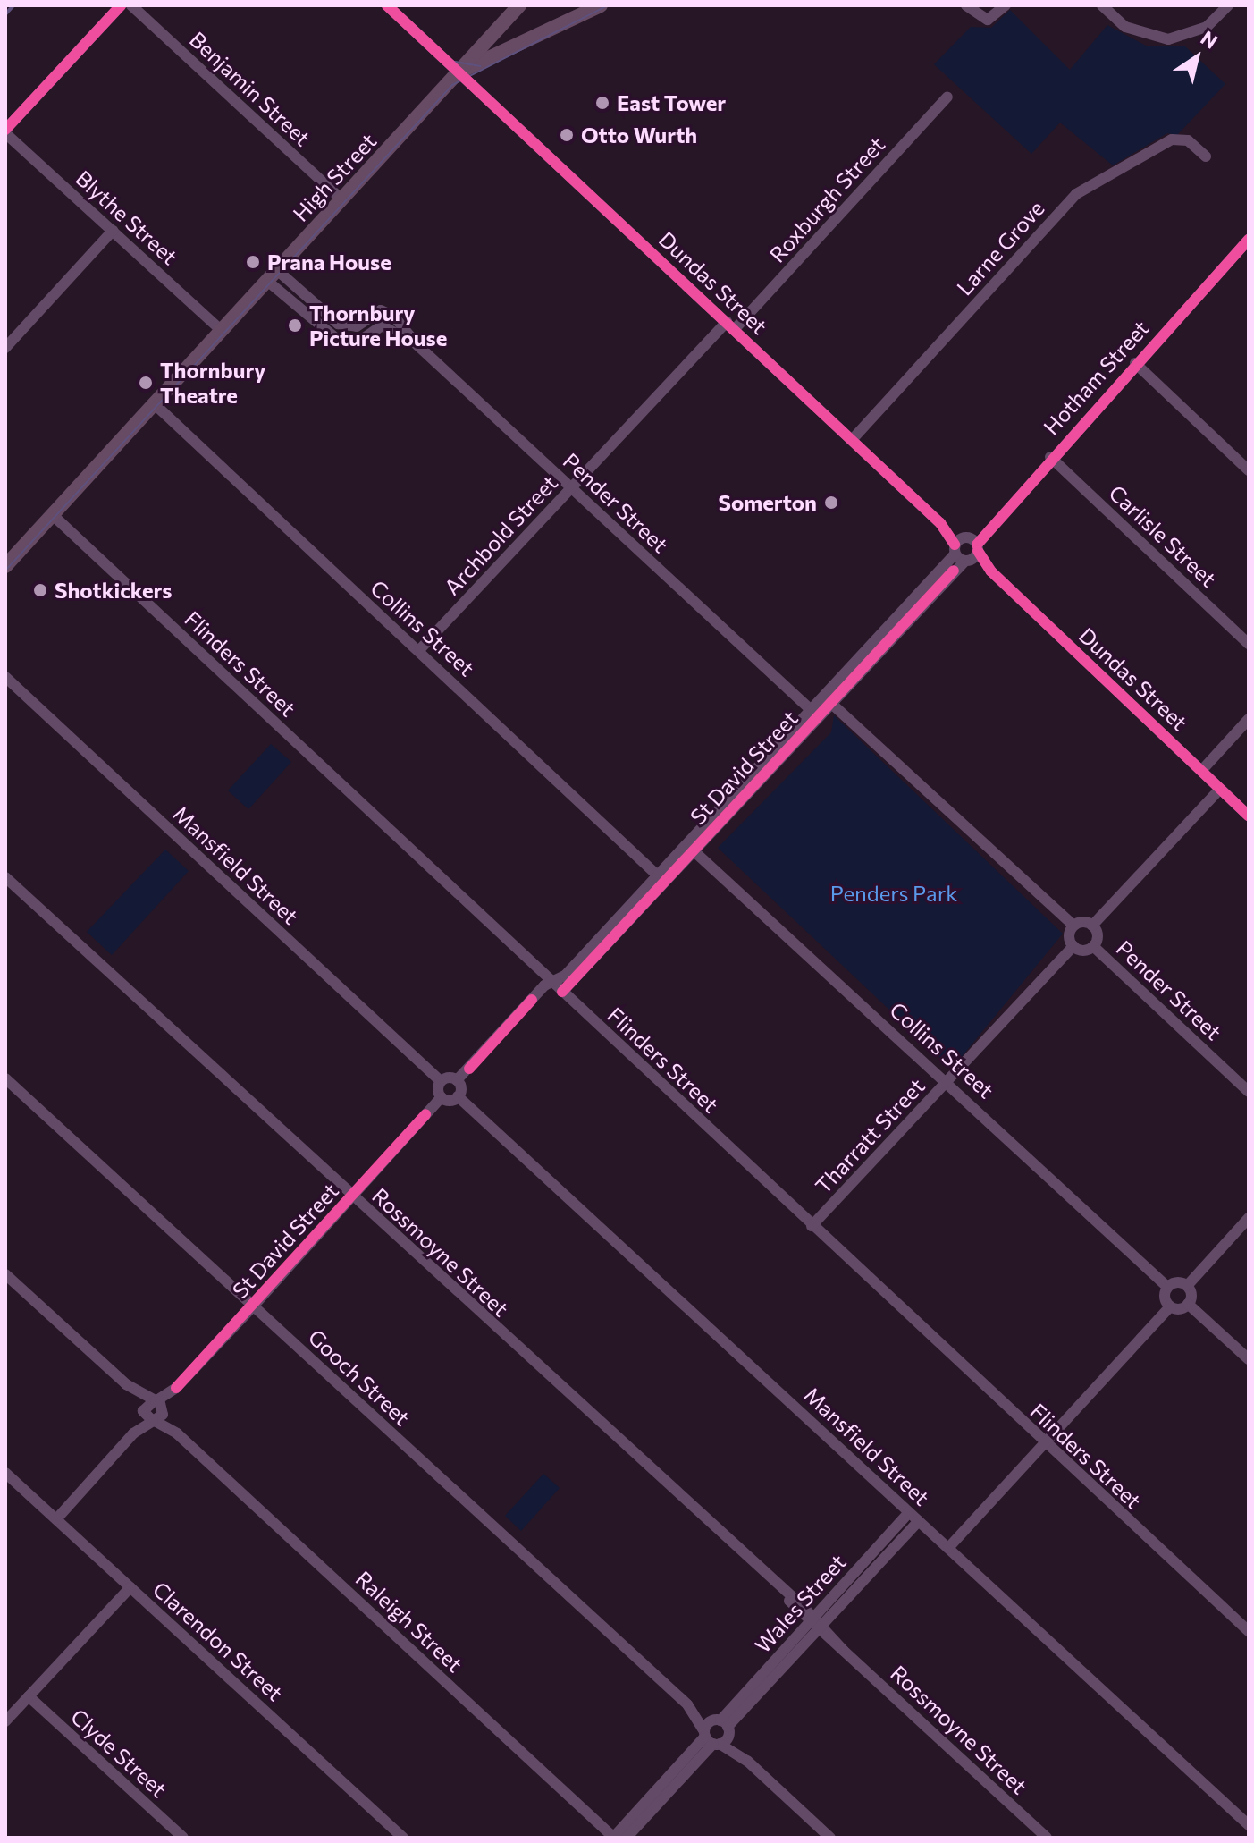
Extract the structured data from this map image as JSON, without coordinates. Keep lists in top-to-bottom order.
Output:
{
  "streets": {
    "main road": ["High Street"],
    "street": [
      "Benjamin Street",
      "Roxburgh Street",
      "Blythe Street",
      "Larne Grove",
      "Dundas Street",
      "Hotham Street",
      "Pender Street",
      "Archbold Street",
      "Carlisle Street",
      "Collins Street",
      "Flinders Street",
      "St David Street",
      "Mansfield Street",
      "Tharratt Street",
      "Rossmoyne Street",
      "Gooch Street",
      "Wales Street",
      "Raleigh Street",
      "Clarendon Street",
      "Clyde Street"
    ]
  },
  "crossings": [
    ["Benjamin Street", "High Street"],
    ["High Street", "Blythe Street"],
    ["High Street", "Dundas Street"],
    ["High Street", "Pender Street"],
    ["High Street", "Collins Street"],
    ["High Street", "Flinders Street"],
    ["Roxburgh Street", "Dundas Street"],
    ["Roxburgh Street", "Archbold Street"],
    ["Larne Grove", "Dundas Street"],
    ["Dundas Street", "Hotham Street"],
    ["Dundas Street", "Archbold Street"],
    ["Dundas Street", "St David Street"],
    ["Hotham Street", "Carlisle Street"],
    ["Hotham Street", "St David Street"],
    ["Pender Street", "Archbold Street"],
    ["Pender Street", "St David Street"],
    ["Archbold Street", "Collins Street"],
    ["Collins Street", "St David Street"],
    ["Collins Street", "Tharratt Street"],
    ["Flinders Street", "St David Street"],
    ["Flinders Street", "Tharratt Street"],
    ["St David Street", "Rossmoyne Street"],
    ["St David Street", "Gooch Street"],
    ["St David Street", "Raleigh Street"],
    ["Mansfield Street", "Wales Street"],
    ["Rossmoyne Street", "Wales Street"],
    ["Gooch Street", "Wales Street"]
  ],
  "parks": ["Penders Park"],
  "places": [
    "East Tower",
    "Otto Wurth",
    "Prana House",
    "Thornbury Picture House",
    "Thornbury Theatre",
    "Somerton",
    "Shotkickers"
  ],
  "north": "top right"
}
